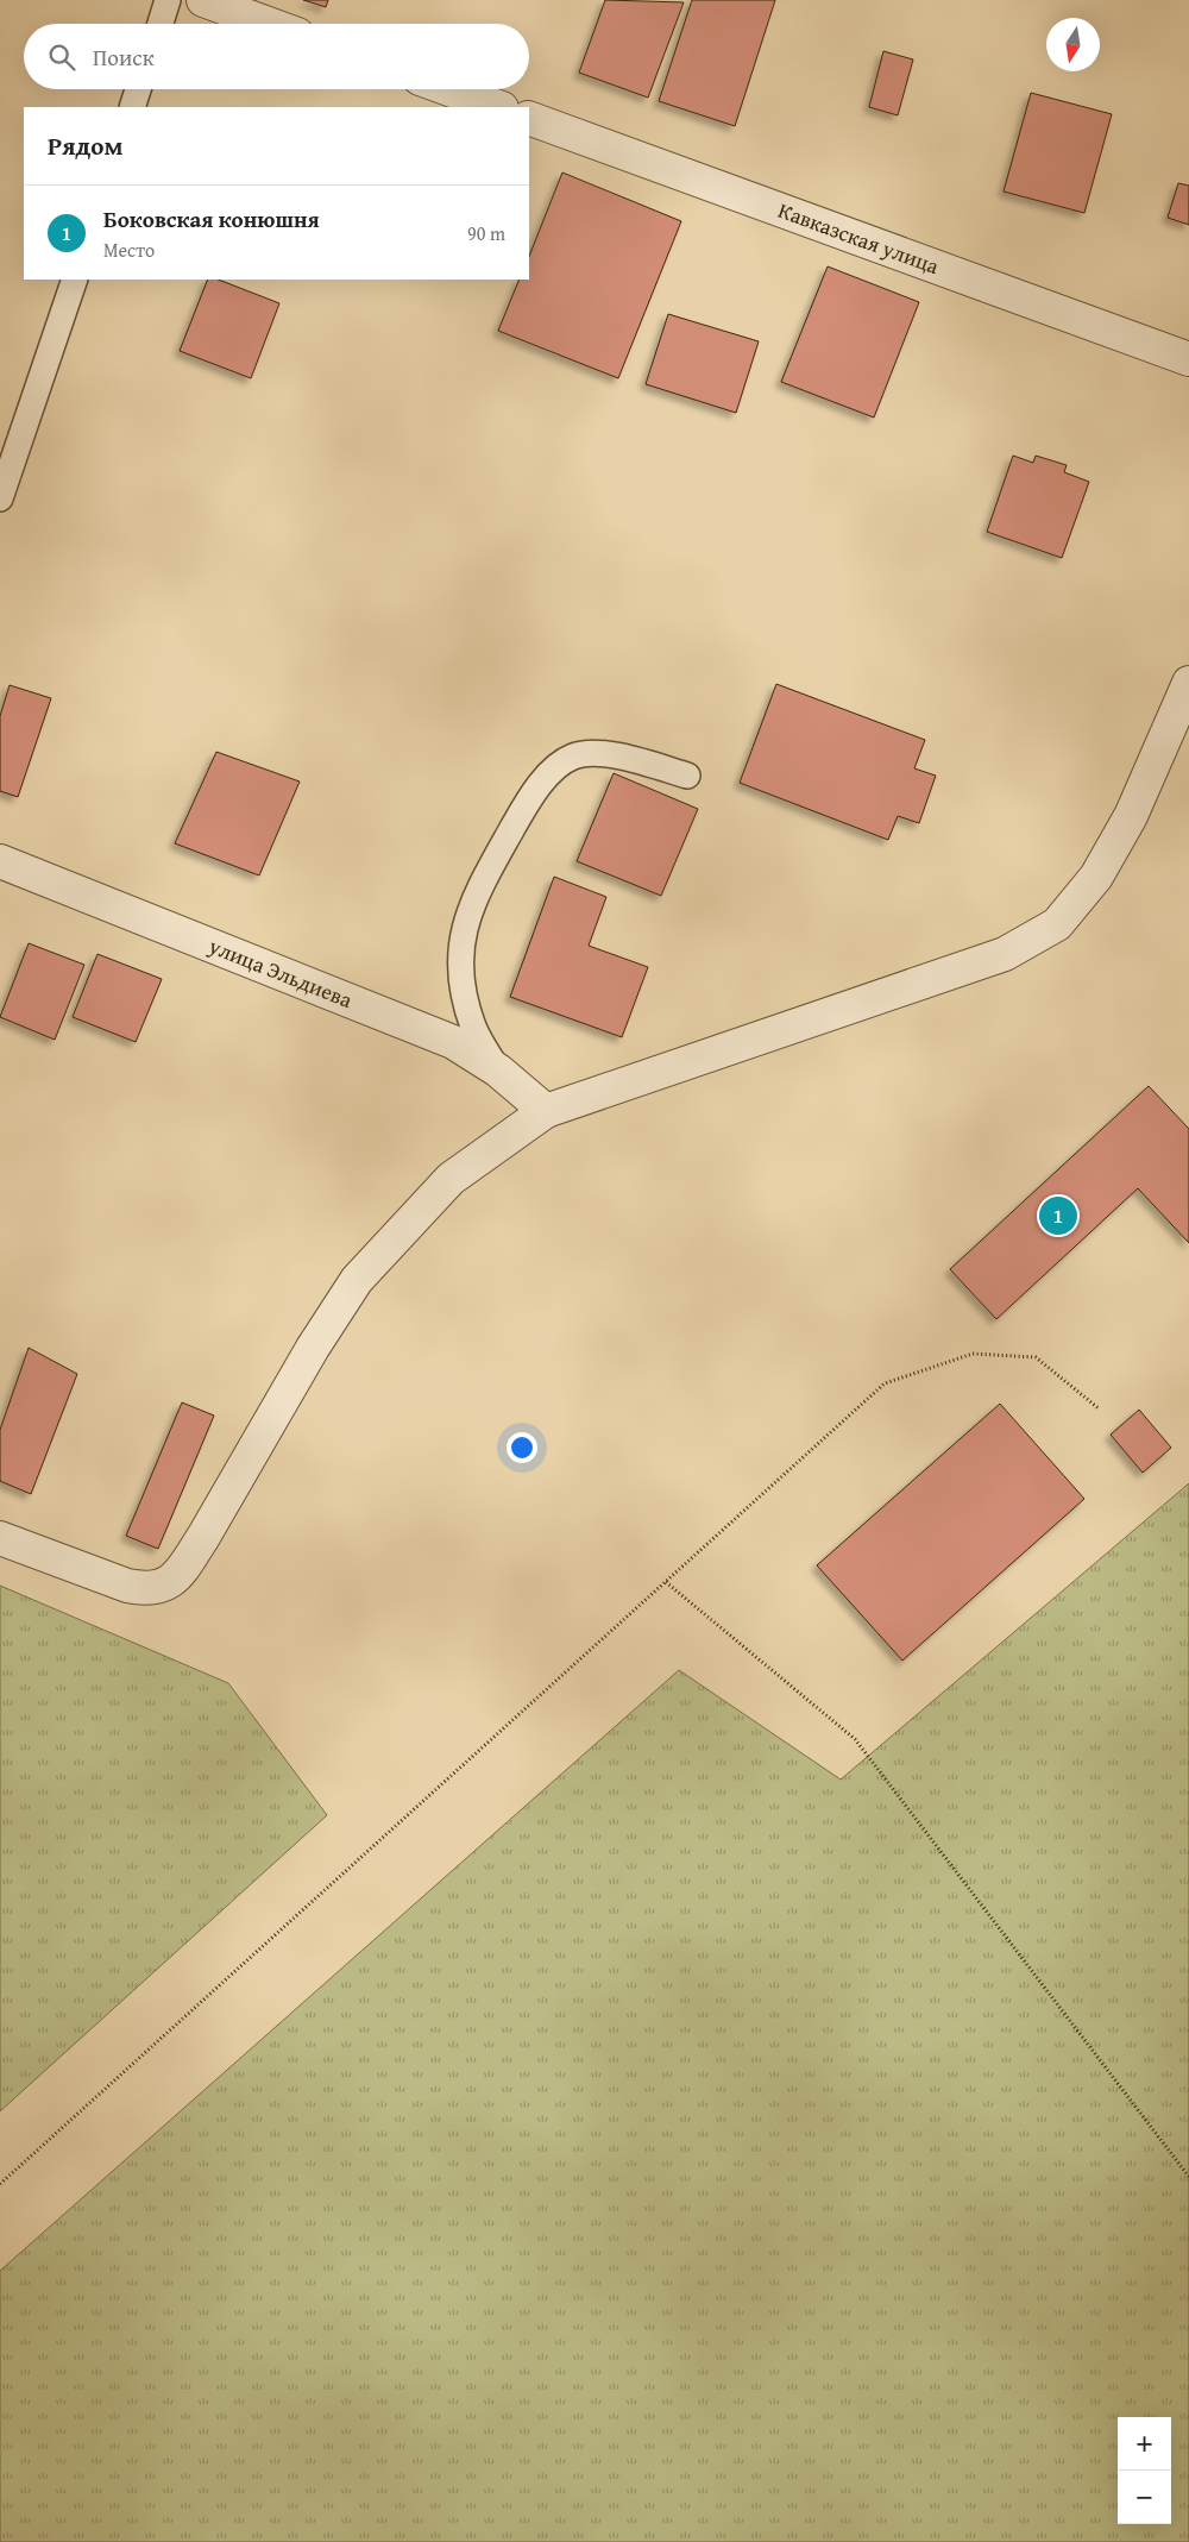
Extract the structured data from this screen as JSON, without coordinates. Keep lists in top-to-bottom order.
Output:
{
  "streets": {
    "street": ["Кавказская улица", "улица Эльдиева"]
  },
  "north": "bottom",
  "page": {
    "search": "Поиск",
    "heading": "Рядом",
    "list": [
      {
        "mark": "1",
        "name": "Боковская конюшня",
        "note": "Место",
        "value": "90 m"
      }
    ],
    "pins": "1",
    "map_buttons": ["+", "−"]
  }
}
